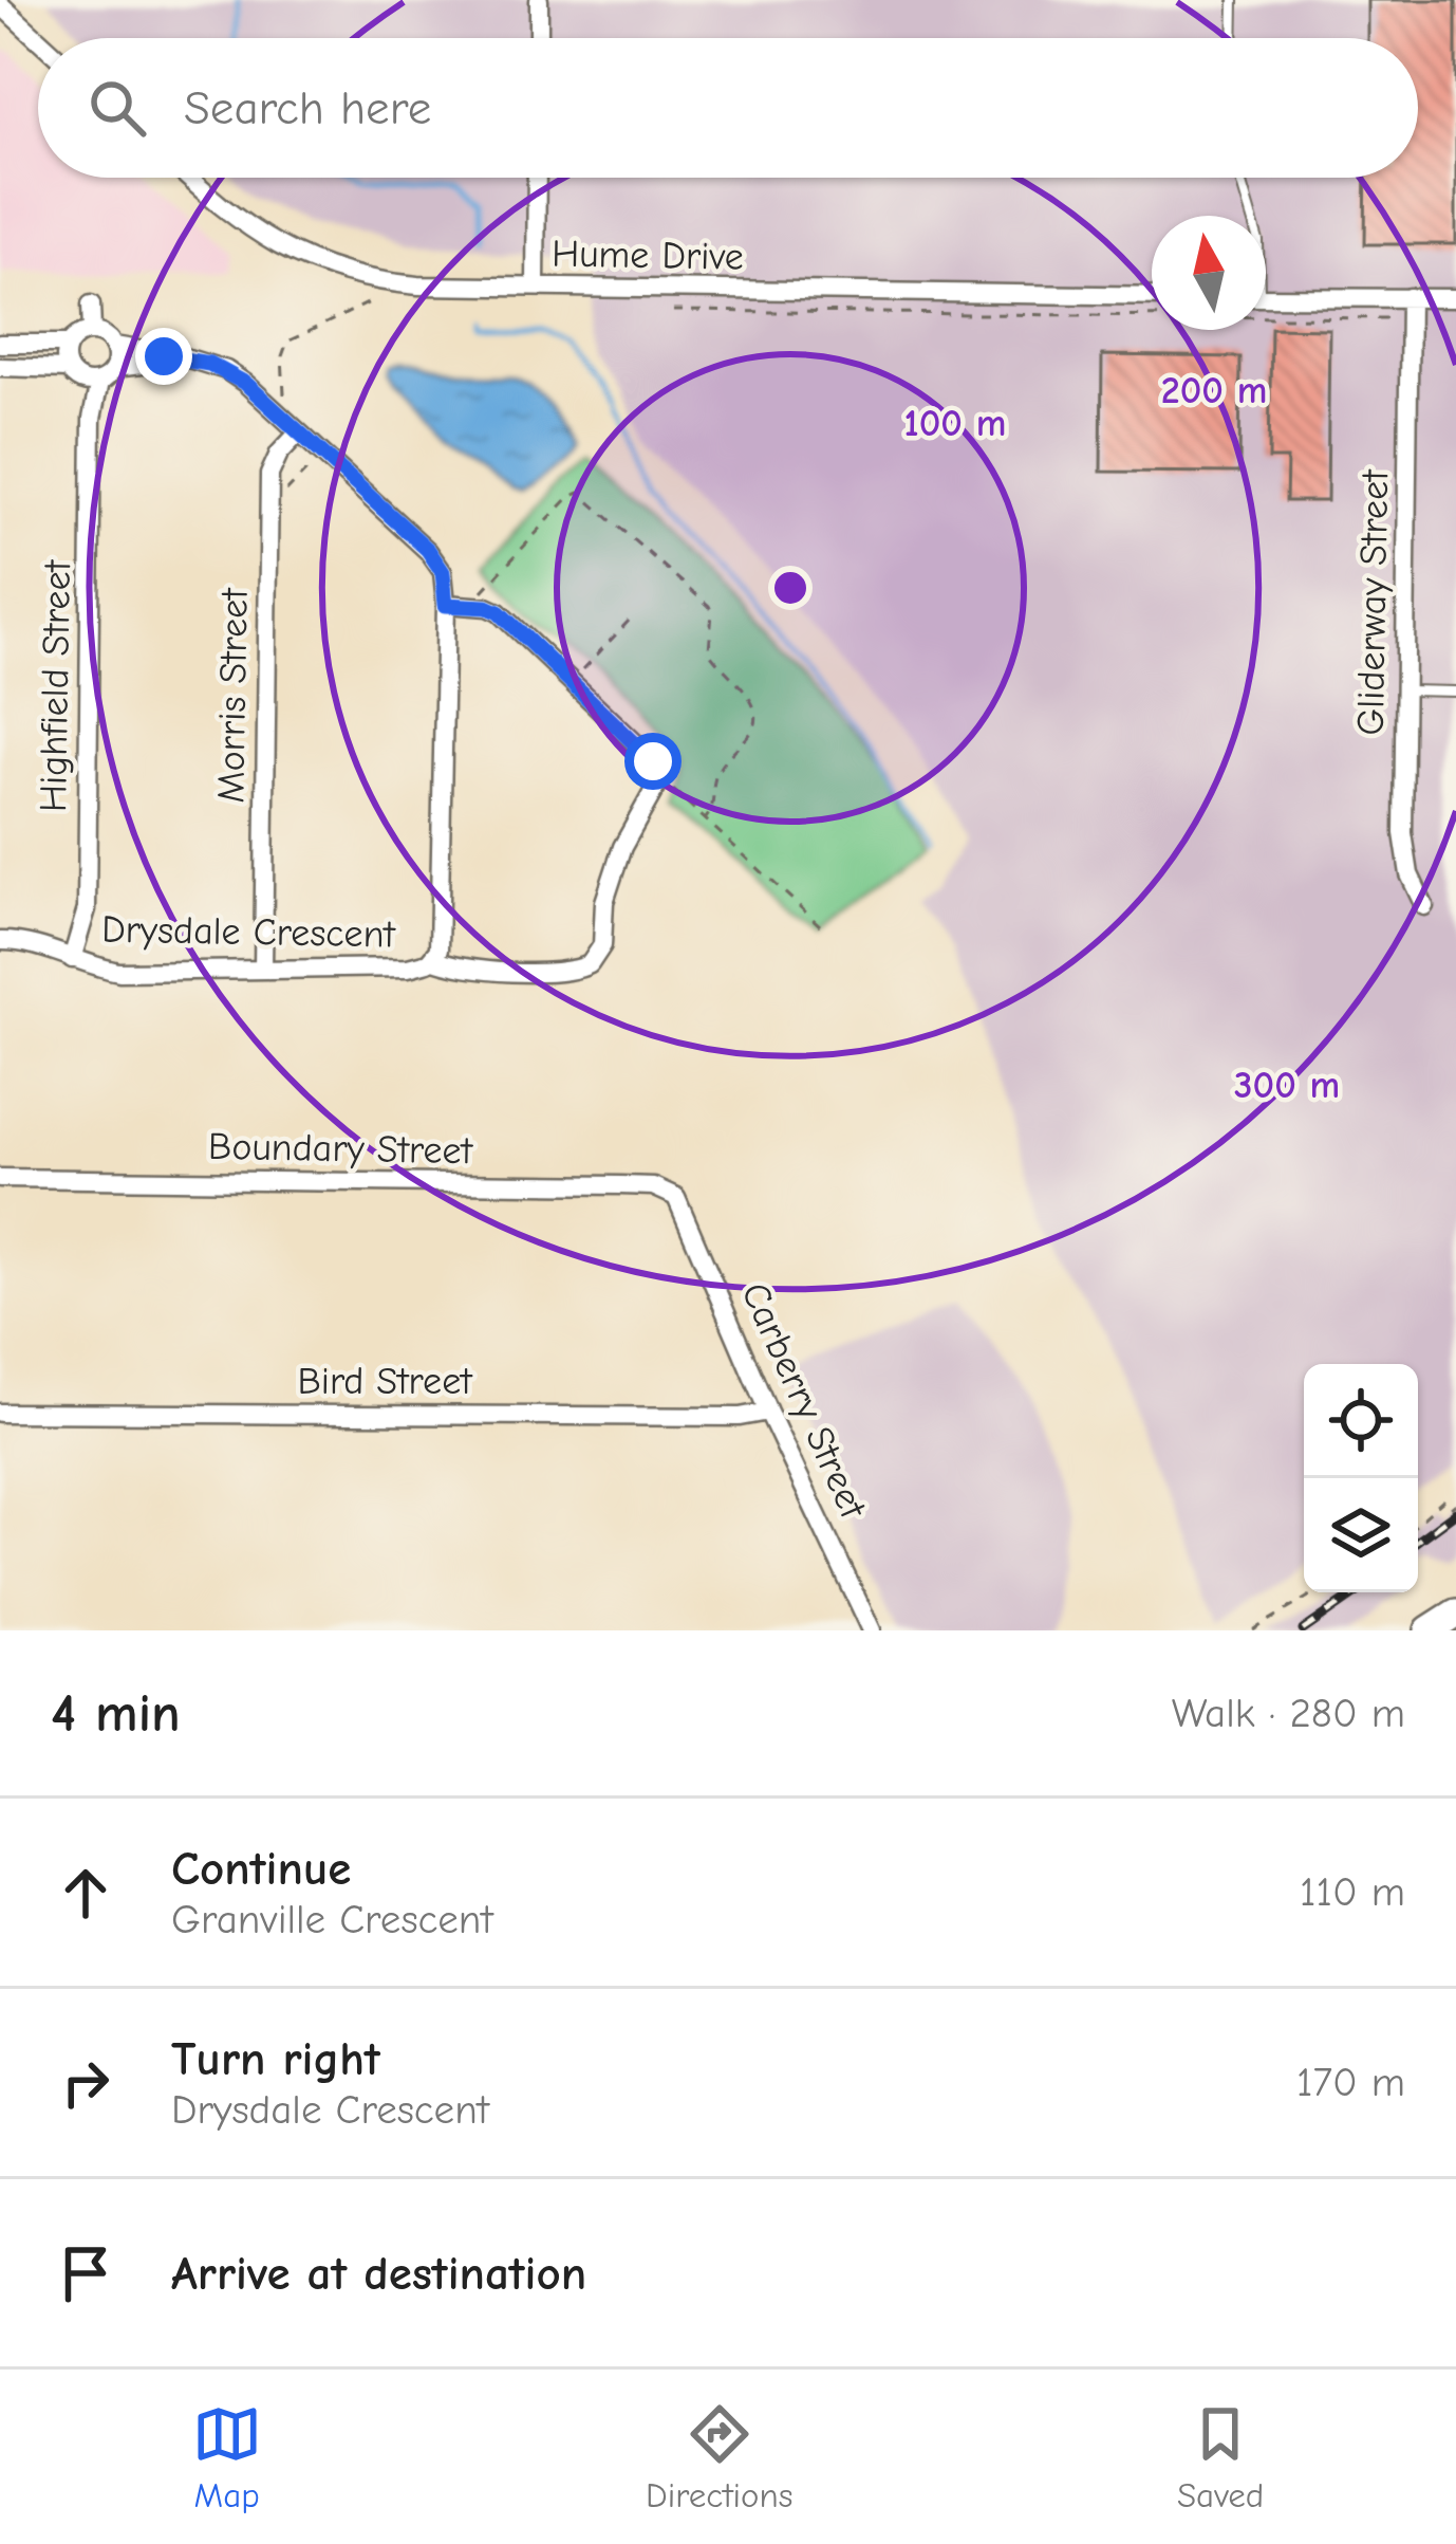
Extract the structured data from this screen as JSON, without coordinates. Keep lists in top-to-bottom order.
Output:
{
  "streets": {
    "street": [
      "Hume Drive",
      "Gliderway Street",
      "Highfield Street",
      "Morris Street",
      "Drysdale Crescent",
      "Boundary Street",
      "Bird Street",
      "Carberry Street"
    ]
  },
  "crossings": [
    ["Highfield Street", "Drysdale Crescent"],
    ["Morris Street", "Drysdale Crescent"],
    ["Boundary Street", "Carberry Street"],
    ["Bird Street", "Carberry Street"]
  ],
  "north": "top",
  "page": {
    "search": "Search here",
    "heading": ["4 min", "Walk · 280 m"],
    "list": [
      ["Continue", "Granville Crescent", "110 m"],
      ["Turn right", "Drysdale Crescent", "170 m"],
      "Arrive at destination"
    ],
    "nav": ["Map", "Directions", "Saved"]
  },
  "rings": ["200 m", "100 m", "300 m"]
}
